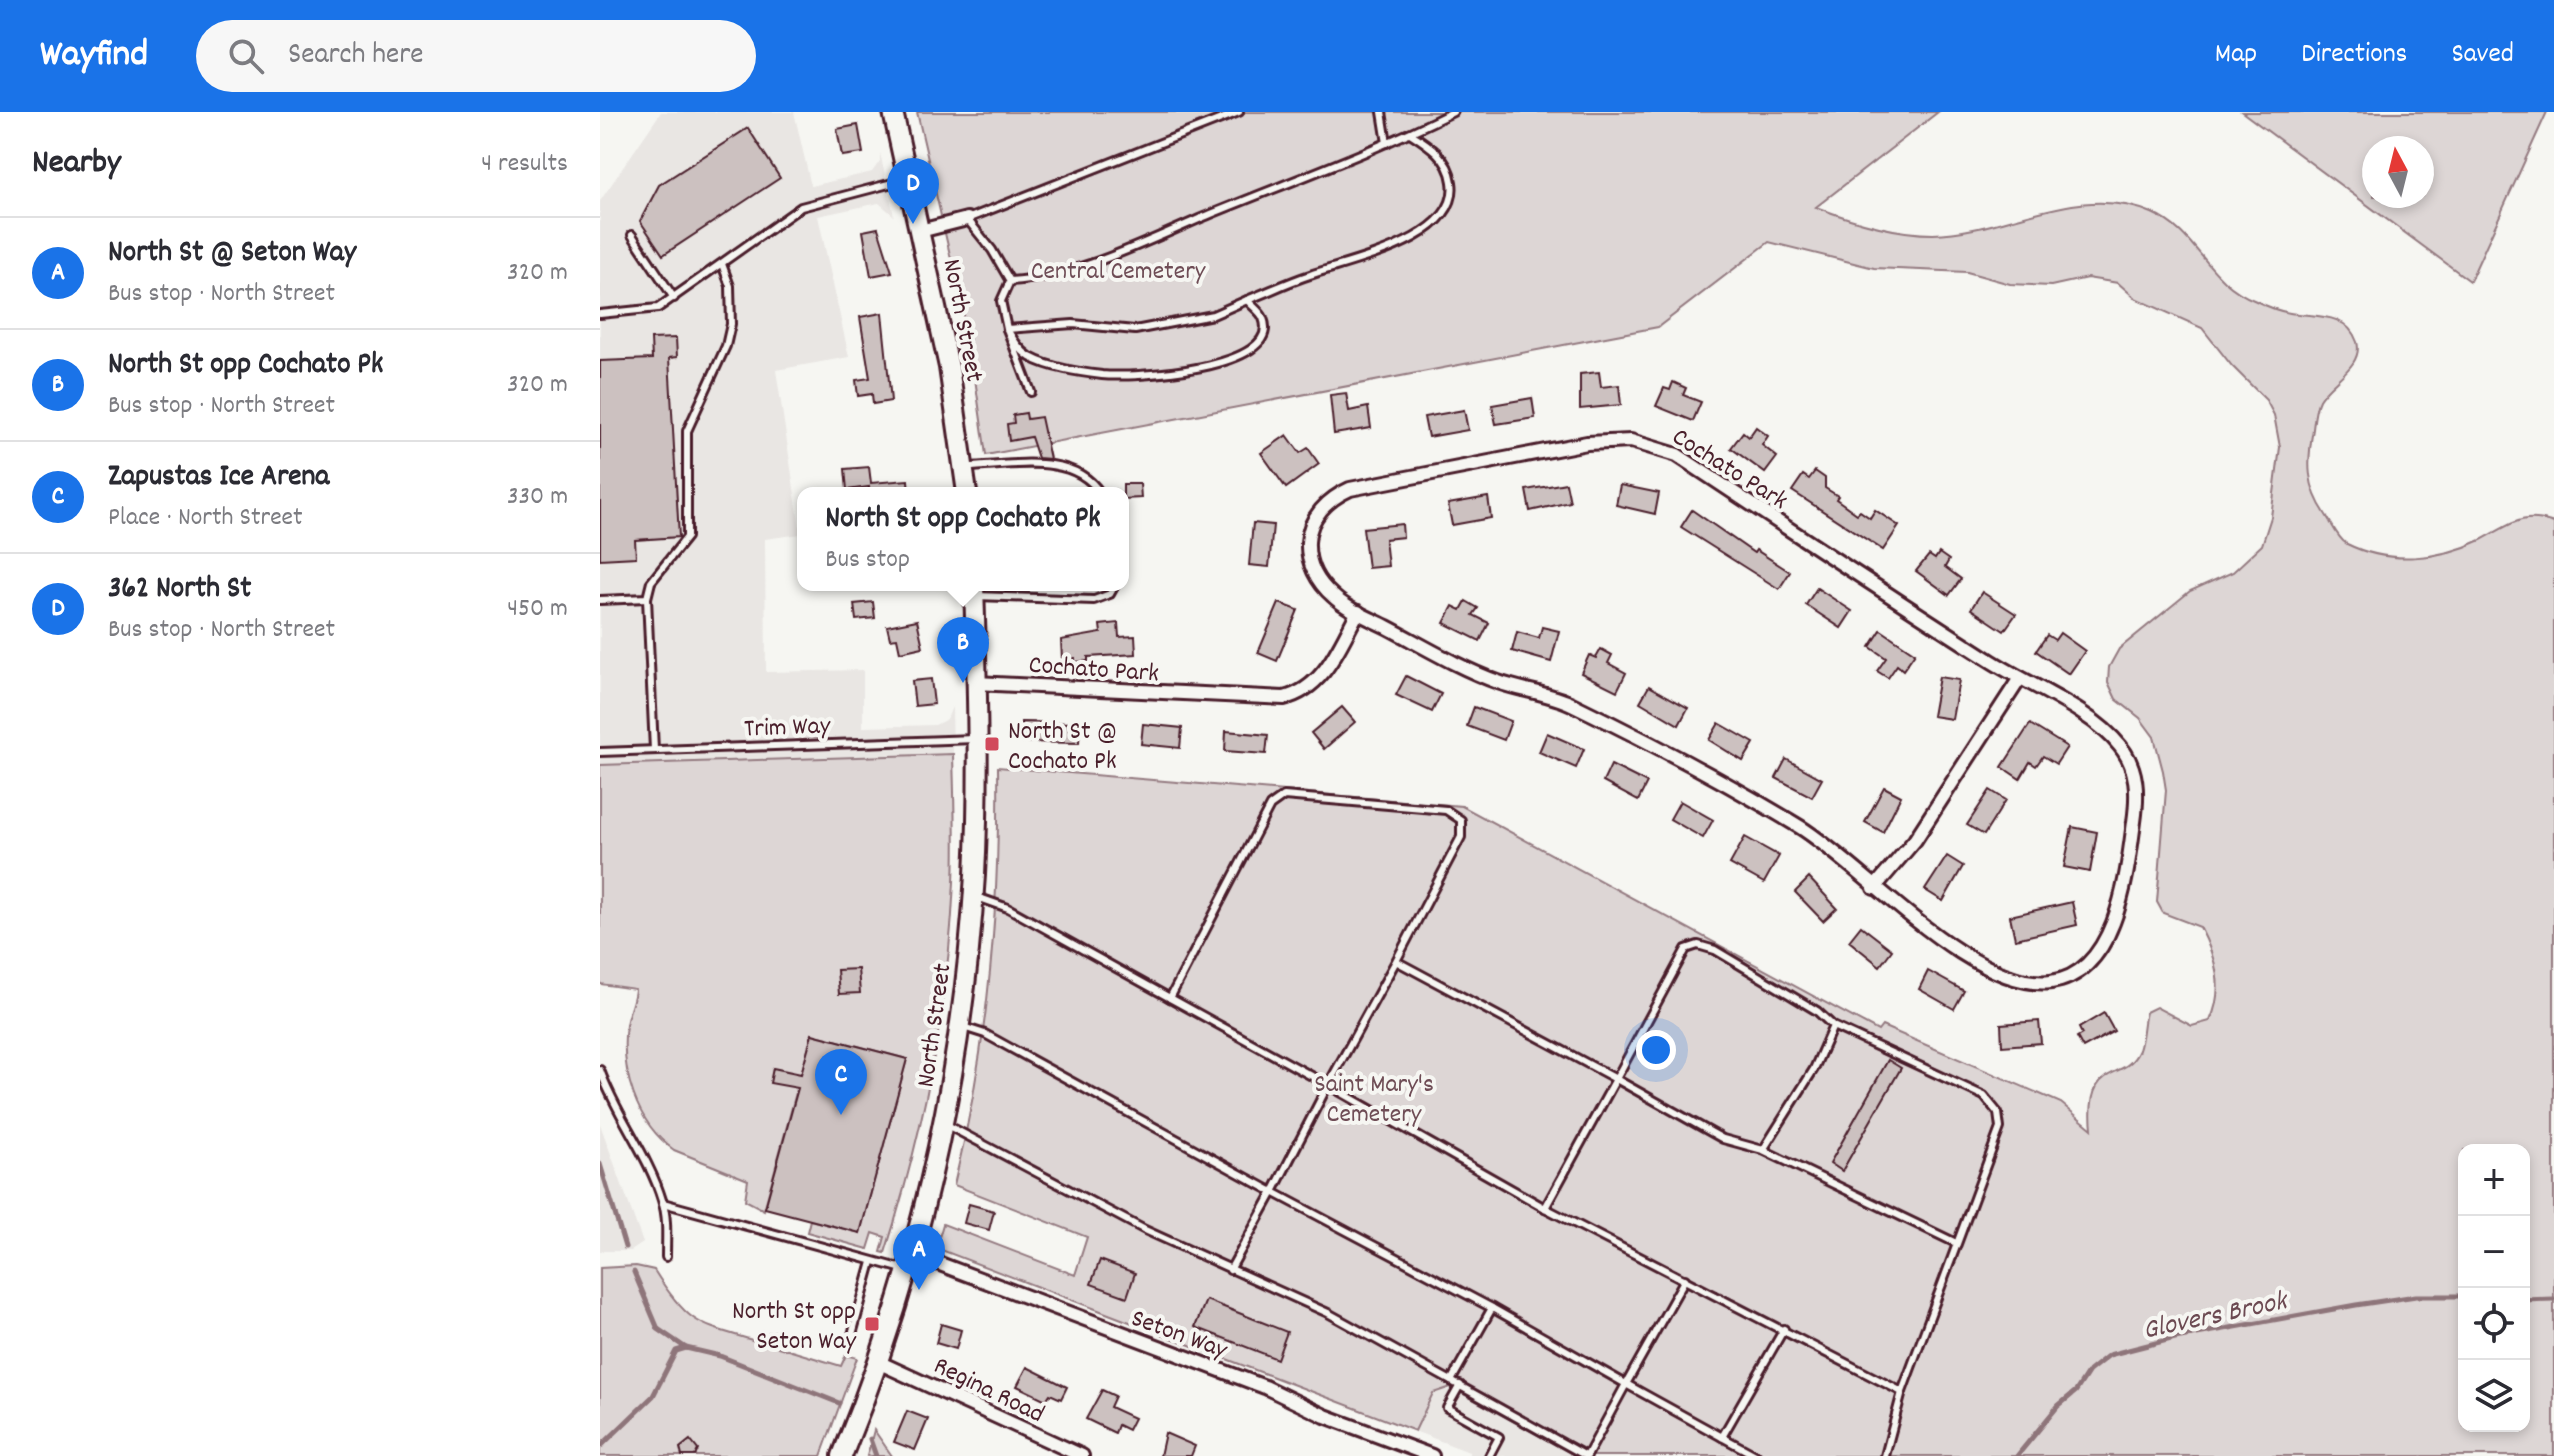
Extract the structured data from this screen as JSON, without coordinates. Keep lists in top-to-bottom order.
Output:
{
  "streets": {
    "main road": ["North Street"],
    "street": ["Cochato Park", "Seton Way", "Regina Road"],
    "lane": ["Trim Way"]
  },
  "crossings": [
    ["North Street", "Cochato Park"],
    ["North Street", "Trim Way"],
    ["North Street", "Seton Way"],
    ["North Street", "Regina Road"]
  ],
  "water": ["Glovers Brook"],
  "parks": ["Central Cemetery", "Saint Mary's Cemetery"],
  "places": {
    "transit": ["North St @ Cochato Pk", "North St opp Seton Way"]
  },
  "north": "top",
  "page": {
    "header": "Wayfind",
    "search": "Search here",
    "nav": ["Map", "Directions", "Saved"],
    "heading": ["Nearby", "4 results"],
    "pins": [
      "D",
      "B",
      "C",
      "A"
    ],
    "list": [
      {
        "mark": "A",
        "name": "North St @ Seton Way",
        "note": "Bus stop · North Street",
        "value": "320 m"
      },
      {
        "mark": "B",
        "name": "North St opp Cochato Pk",
        "note": "Bus stop · North Street",
        "value": "320 m"
      },
      {
        "mark": "C",
        "name": "Zapustas Ice Arena",
        "note": "Place · North Street",
        "value": "330 m"
      },
      {
        "mark": "D",
        "name": "362 North St",
        "note": "Bus stop · North Street",
        "value": "450 m"
      }
    ],
    "popup": ["North St opp Cochato Pk", "Bus stop"],
    "map_buttons": ["+", "−"]
  }
}
